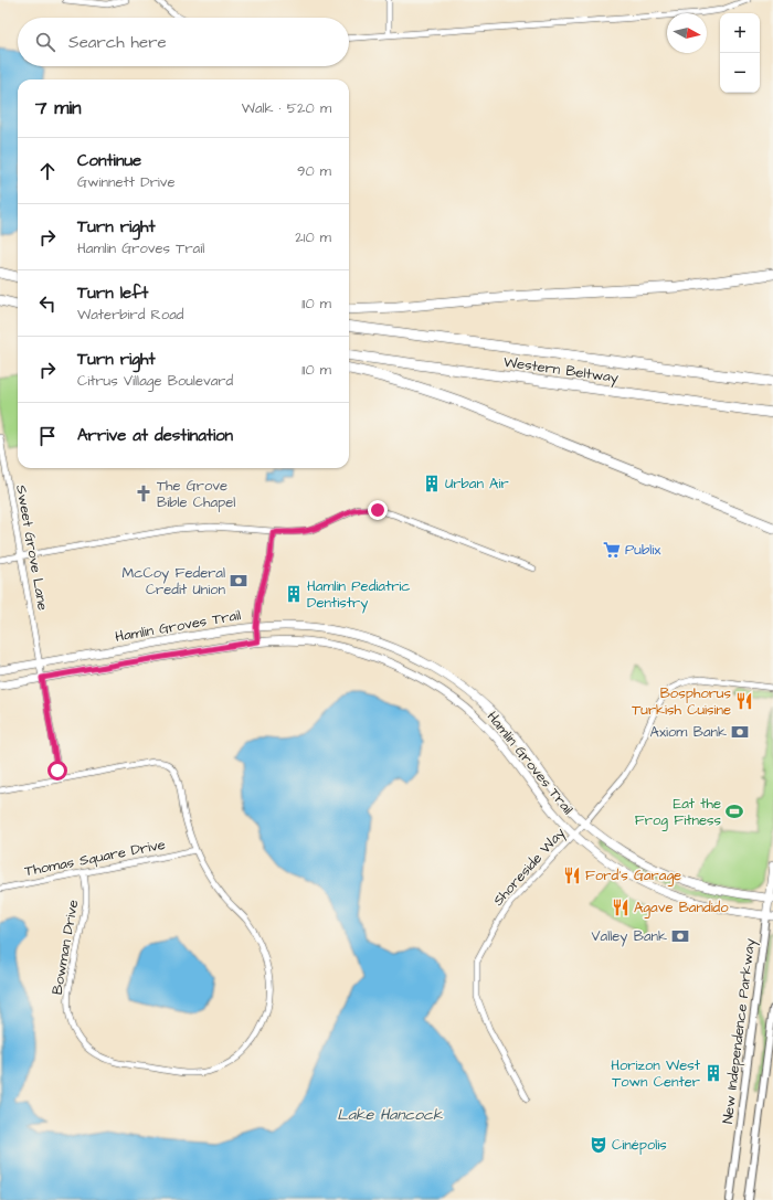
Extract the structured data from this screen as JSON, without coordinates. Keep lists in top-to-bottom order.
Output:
{
  "streets": {
    "highway": ["Western Beltway"],
    "main road": ["Hamlin Groves Trail", "New Independence Parkway"],
    "street": [
      "Sweet Grove Lane",
      "Thomas Square Drive",
      "Shoreside Way",
      "Bowman Drive"
    ]
  },
  "crossings": [
    ["Sweet Grove Lane", "Hamlin Groves Trail"],
    ["Sweet Grove Lane", "Bowman Drive"],
    ["Hamlin Groves Trail", "Shoreside Way"],
    ["Hamlin Groves Trail", "New Independence Parkway"],
    ["Thomas Square Drive", "Bowman Drive"]
  ],
  "water": ["Lake Hancock"],
  "places": {
    "building": ["Urban Air", "Hamlin Pediatric Dentistry", "Horizon West Town Center"],
    "church": ["The Grove Bible Chapel"],
    "supermarket": ["Publix"],
    "bank": ["McCoy Federal Credit Union", "Axiom Bank", "Valley Bank"],
    "restaurant": ["Bosphorus Turkish Cuisine", "Ford's Garage", "Agave Bandido"],
    "sports": ["Eat the Frog Fitness"],
    "theatre": ["Cinépolis"]
  },
  "north": "right",
  "page": {
    "map_buttons": ["+", "−"],
    "search": "Search here",
    "heading": ["7 min", "Walk · 520 m"],
    "list": [
      ["Continue", "Gwinnett Drive", "90 m"],
      ["Turn right", "Hamlin Groves Trail", "210 m"],
      ["Turn left", "Waterbird Road", "110 m"],
      ["Turn right", "Citrus Village Boulevard", "110 m"],
      "Arrive at destination"
    ]
  }
}
